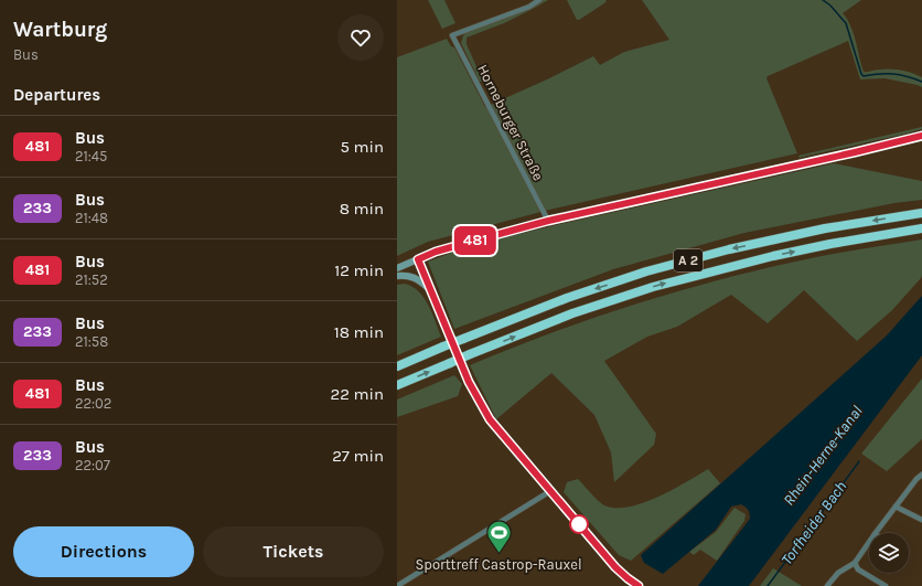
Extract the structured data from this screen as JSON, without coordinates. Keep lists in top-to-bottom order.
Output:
{
  "streets": {
    "highway": ["A 2"],
    "street": ["Horneburger Straße"]
  },
  "water": ["Rhein-Herne-Kanal", "Torfheider Bach"],
  "places": {
    "sports": ["Sporttreff Castrop-Rauxel"]
  },
  "lines": ["bus line 481"],
  "page": {
    "heading": [
      ["Wartburg", "Bus"],
      "Departures"
    ],
    "on_map": "481",
    "list": [
      {
        "mark": "481",
        "name": "Bus",
        "note": "21:45",
        "value": "5 min"
      },
      {
        "mark": "233",
        "name": "Bus",
        "note": "21:48",
        "value": "8 min"
      },
      {
        "mark": "481",
        "name": "Bus",
        "note": "21:52",
        "value": "12 min"
      },
      {
        "mark": "233",
        "name": "Bus",
        "note": "21:58",
        "value": "18 min"
      },
      {
        "mark": "481",
        "name": "Bus",
        "note": "22:02",
        "value": "22 min"
      },
      {
        "mark": "233",
        "name": "Bus",
        "note": "22:07",
        "value": "27 min"
      }
    ],
    "buttons": ["Directions", "Tickets"]
  }
}
